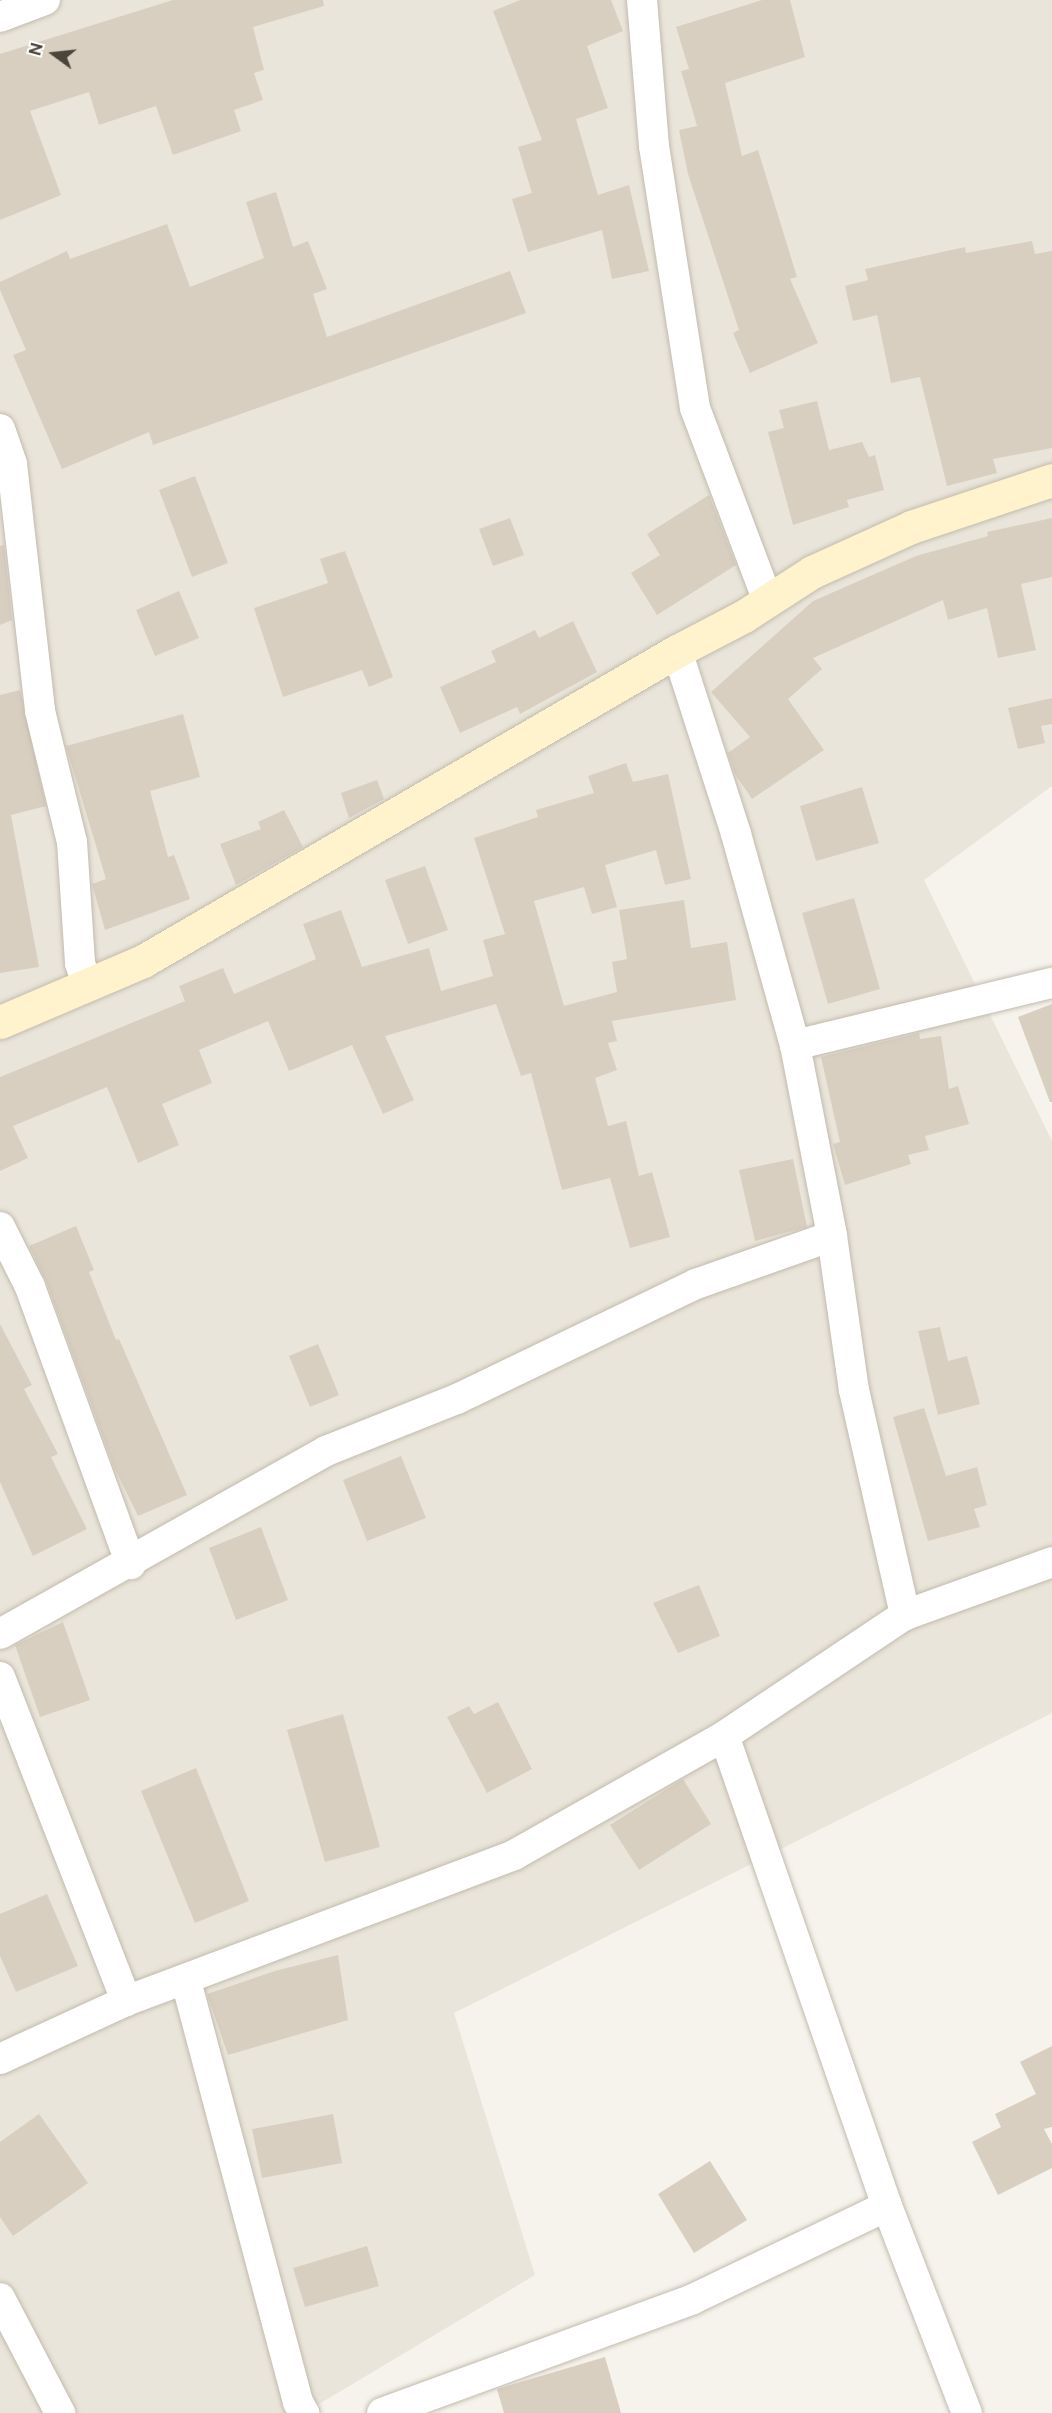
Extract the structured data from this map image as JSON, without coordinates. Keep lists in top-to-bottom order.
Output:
{
  "north": "left"
}
